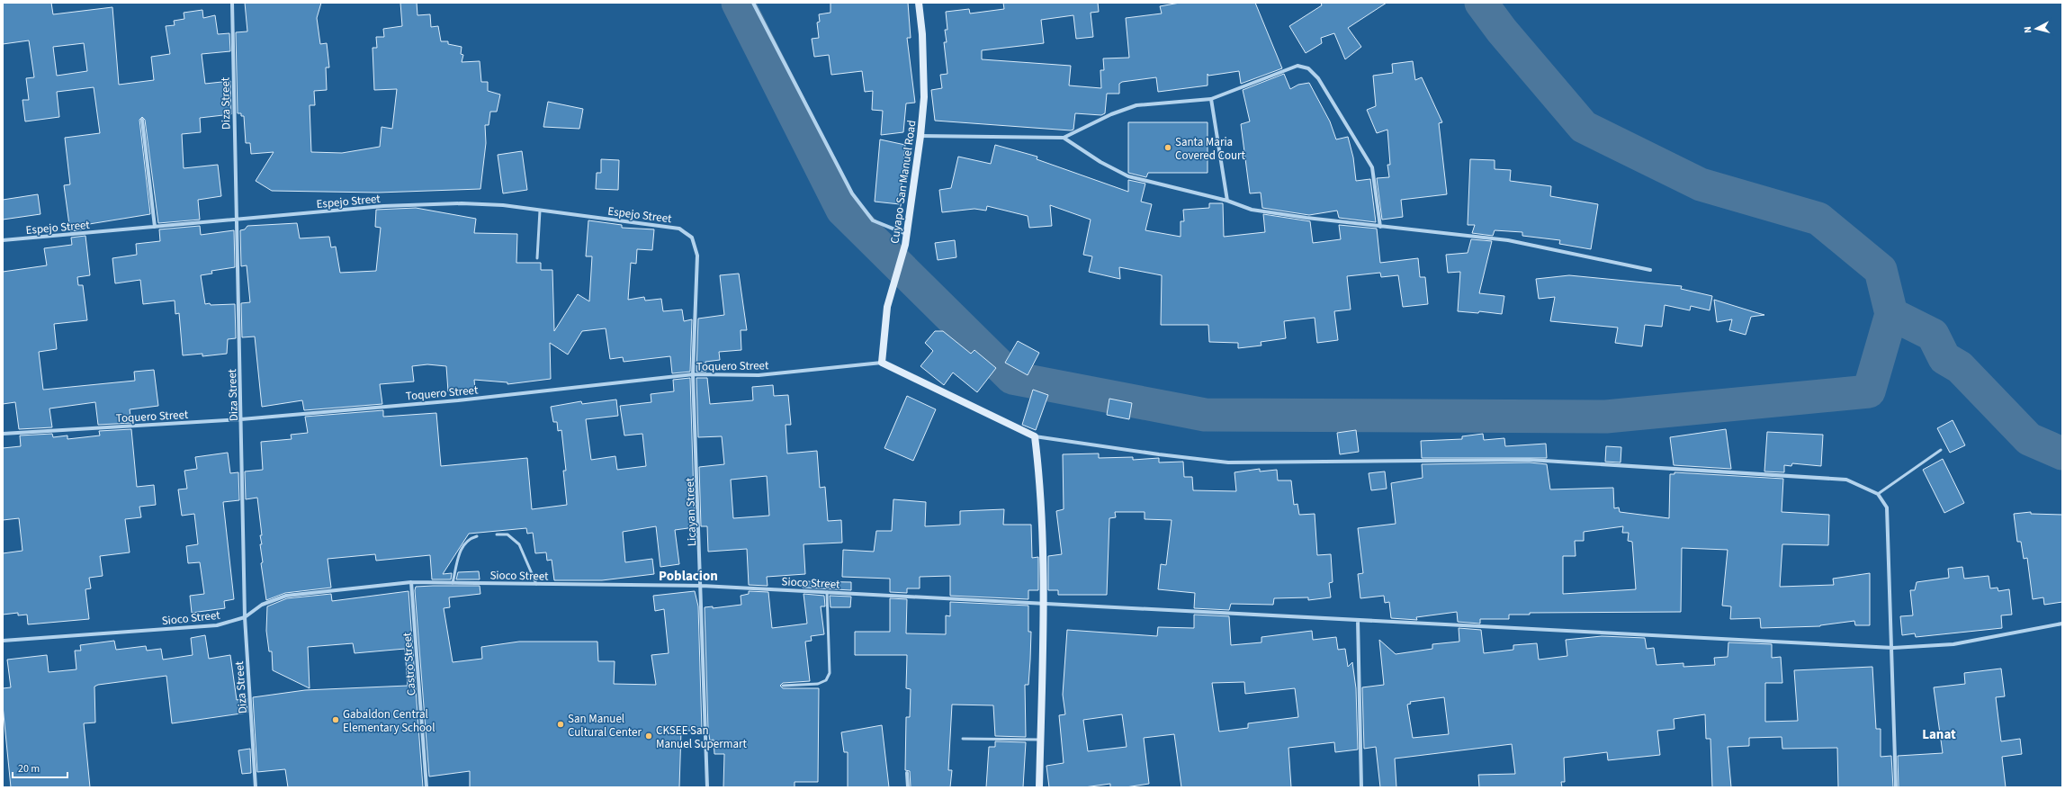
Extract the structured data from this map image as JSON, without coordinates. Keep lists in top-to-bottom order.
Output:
{
  "streets": {
    "street": [
      "Diza Street",
      "Cuyapo-San Manuel Road",
      "Espejo Street",
      "Toquero Street",
      "Licayan Street",
      "Sioco Street",
      "Castro Street"
    ]
  },
  "crossings": [
    ["Diza Street", "Espejo Street"],
    ["Diza Street", "Toquero Street"],
    ["Diza Street", "Sioco Street"],
    ["Cuyapo-San Manuel Road", "Toquero Street"],
    ["Espejo Street", "Licayan Street"],
    ["Toquero Street", "Licayan Street"],
    ["Licayan Street", "Sioco Street"],
    ["Sioco Street", "Castro Street"]
  ],
  "districts": ["Poblacion", "Lanat"],
  "places": [
    "Santa Maria Covered Court",
    "Gabaldon Central Elementary School",
    "San Manuel Cultural Center",
    "CKSEE San Manuel Supermart"
  ],
  "scale_bar": "20 m",
  "north": "left"
}
